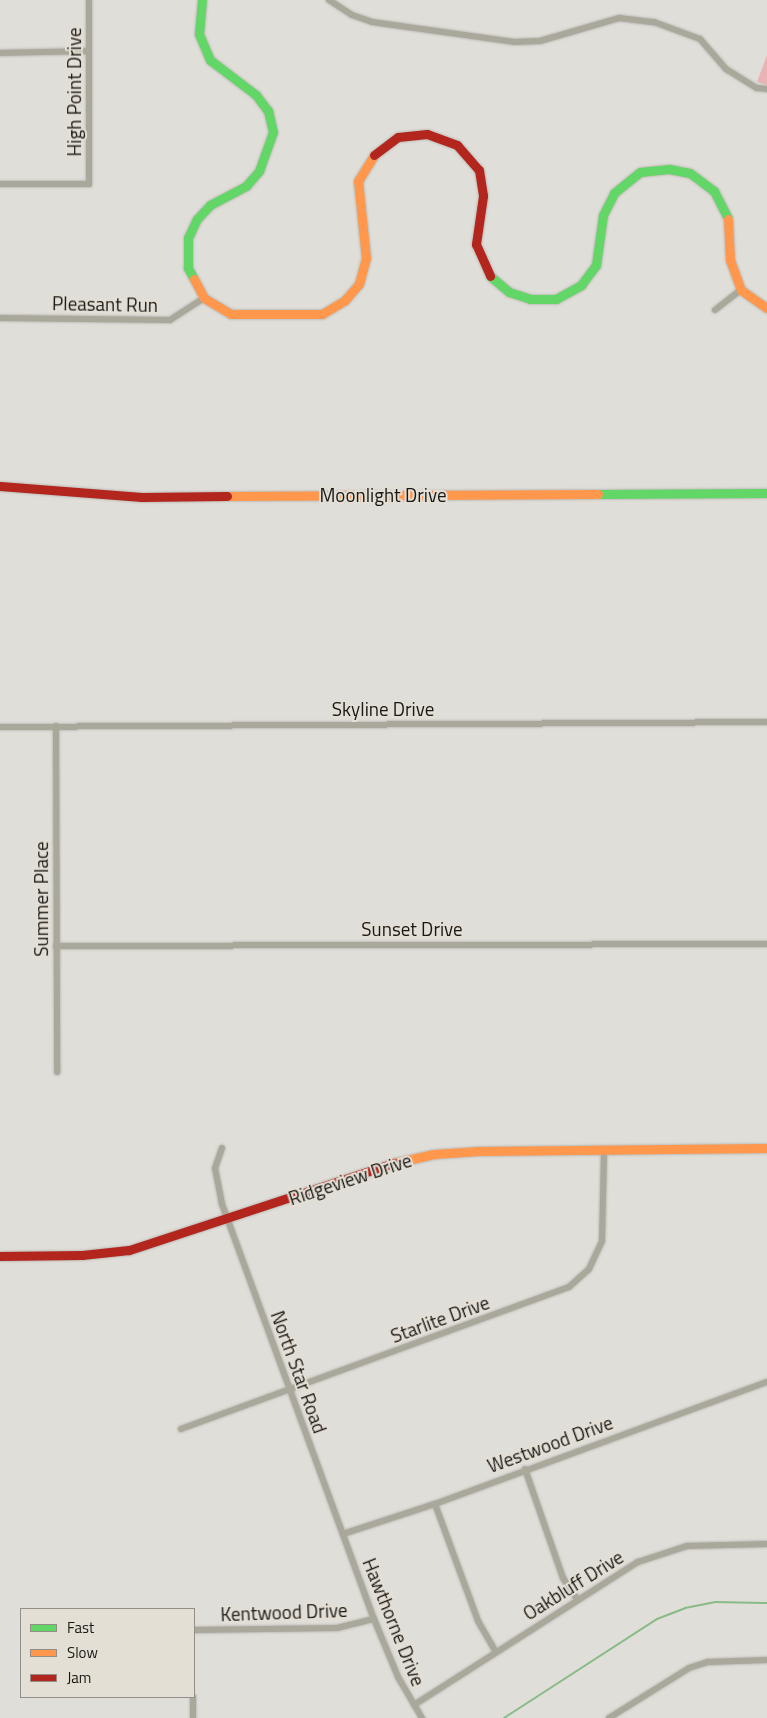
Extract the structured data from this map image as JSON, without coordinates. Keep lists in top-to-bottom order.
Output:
{
  "streets": {
    "street": [
      "High Point Drive",
      "Pleasant Run",
      "Moonlight Drive",
      "Skyline Drive",
      "Summer Place",
      "Sunset Drive",
      "Ridgeview Drive",
      "Starlite Drive",
      "North Star Road",
      "Westwood Drive",
      "Oakbluff Drive",
      "Kentwood Drive",
      "Hawthorne Drive"
    ]
  },
  "crossings": [
    ["Skyline Drive", "Summer Place"],
    ["Summer Place", "Sunset Drive"],
    ["Ridgeview Drive", "Starlite Drive"],
    ["Ridgeview Drive", "North Star Road"],
    ["Starlite Drive", "North Star Road"],
    ["North Star Road", "Westwood Drive"],
    ["North Star Road", "Hawthorne Drive"],
    ["Westwood Drive", "Hawthorne Drive"],
    ["Oakbluff Drive", "Hawthorne Drive"],
    ["Kentwood Drive", "Hawthorne Drive"]
  ],
  "legend": ["Fast", "Slow", "Jam"]
}
